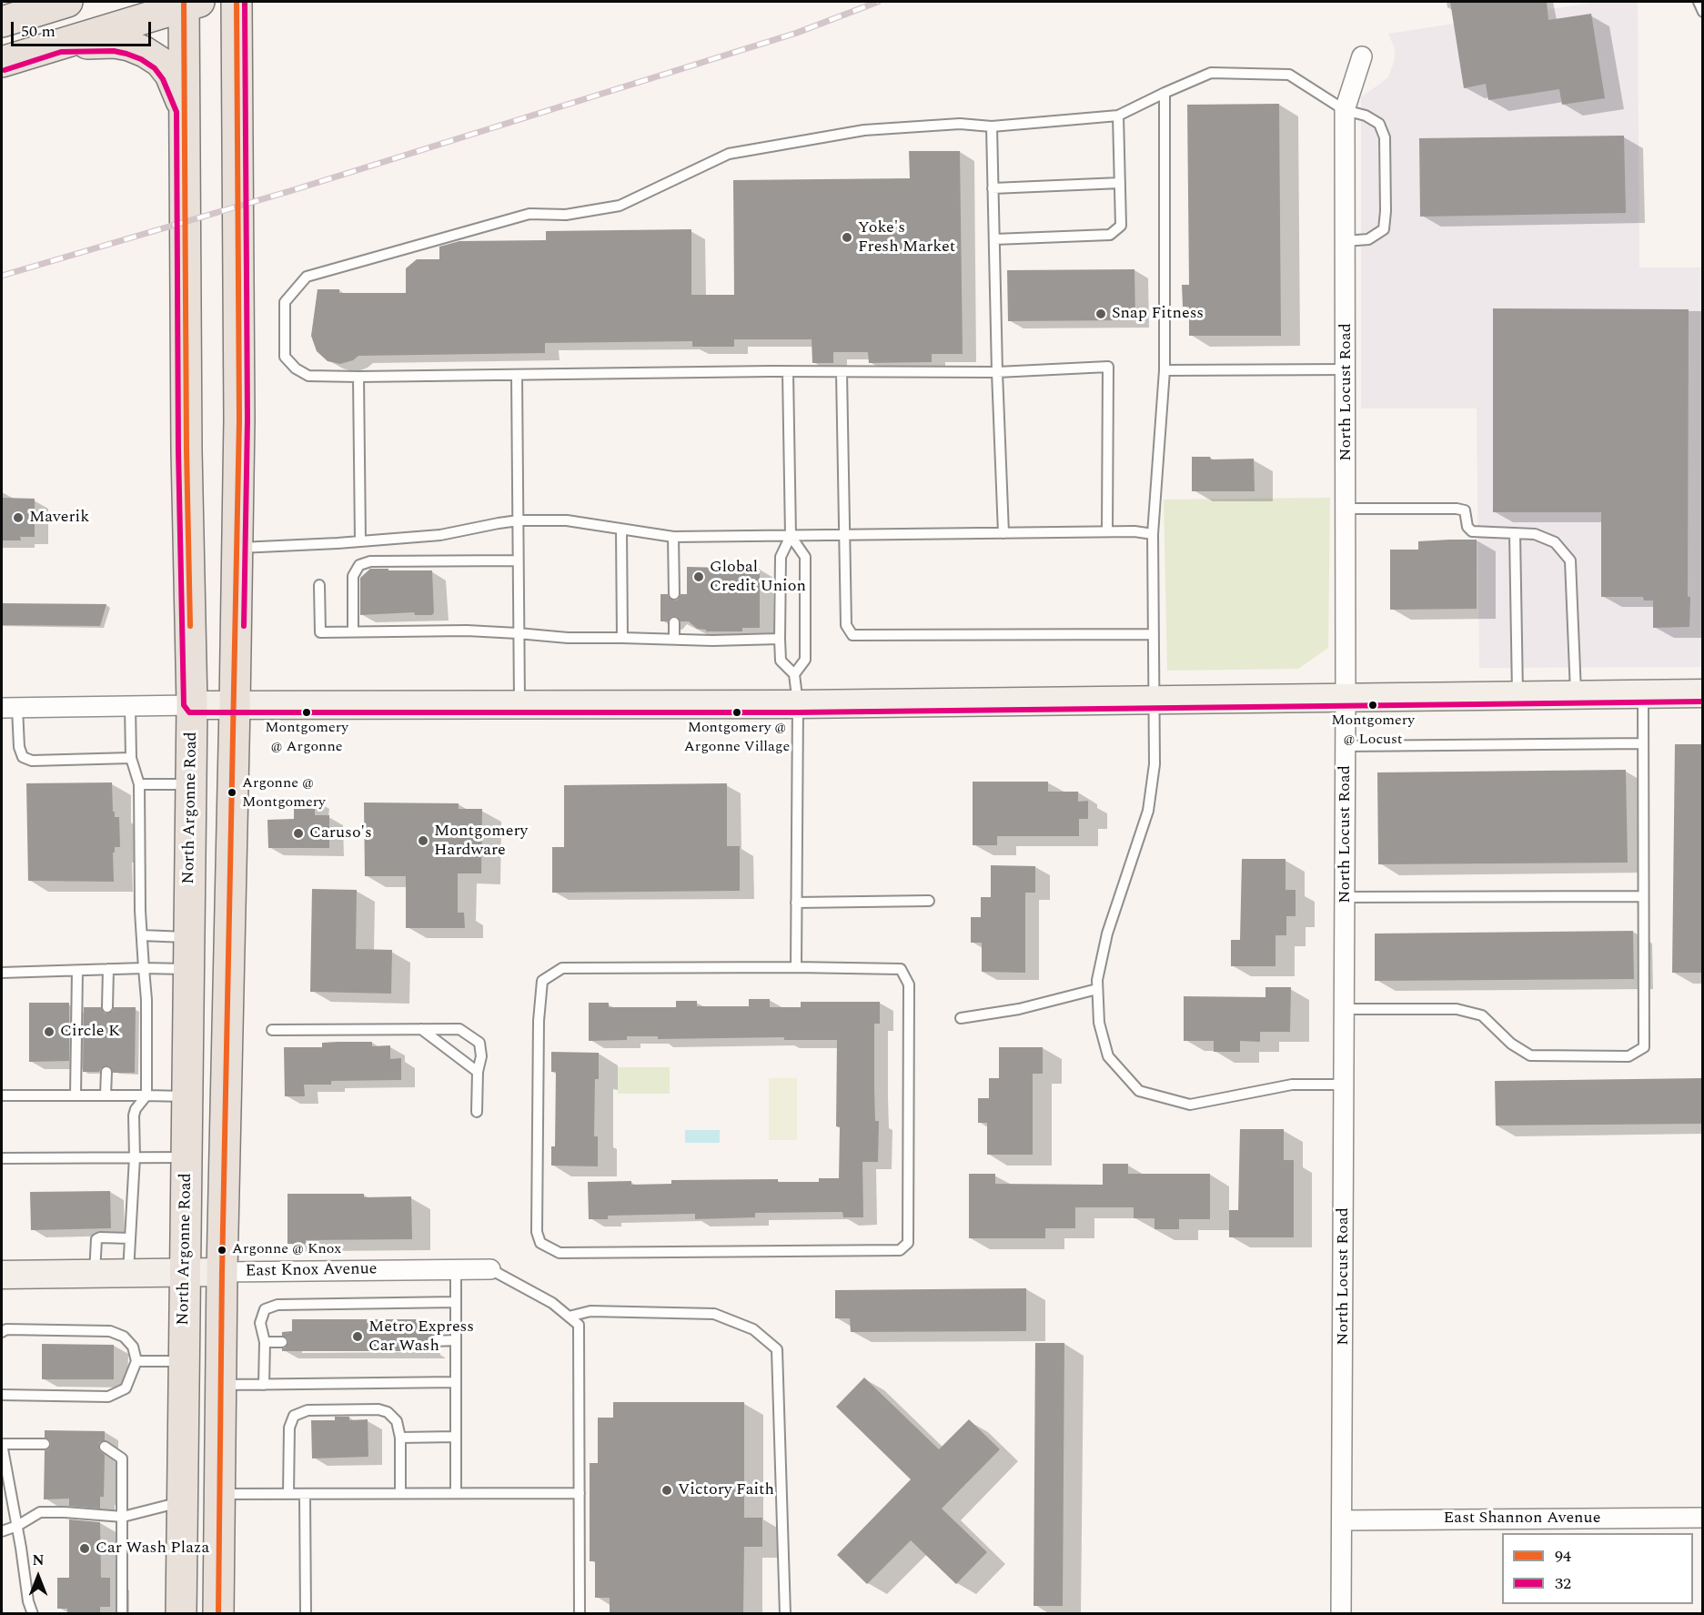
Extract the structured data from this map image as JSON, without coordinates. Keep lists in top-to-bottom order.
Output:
{
  "streets": {
    "main road": ["North Argonne Road", "East Knox Avenue"],
    "street": ["North Locust Road", "East Shannon Avenue"]
  },
  "crossings": [
    ["North Locust Road", "East Shannon Avenue"],
    ["North Argonne Road", "East Knox Avenue"]
  ],
  "places": [
    "Yoke's Fresh Market",
    "Snap Fitness",
    "Maverik",
    "Global Credit Union",
    "Montgomery @ Locust",
    "Montgomery @ Argonne",
    "Montgomery @ Argonne Village",
    "Argonne @ Montgomery",
    "Caruso's",
    "Montgomery Hardware",
    "Circle K",
    "Argonne @ Knox",
    "Metro Express Car Wash",
    "Victory Faith",
    "Car Wash Plaza"
  ],
  "lines": ["transit line 94", "transit line 32"],
  "legend": ["94", "32"],
  "scale_bar": "50 m",
  "north": "top"
}
